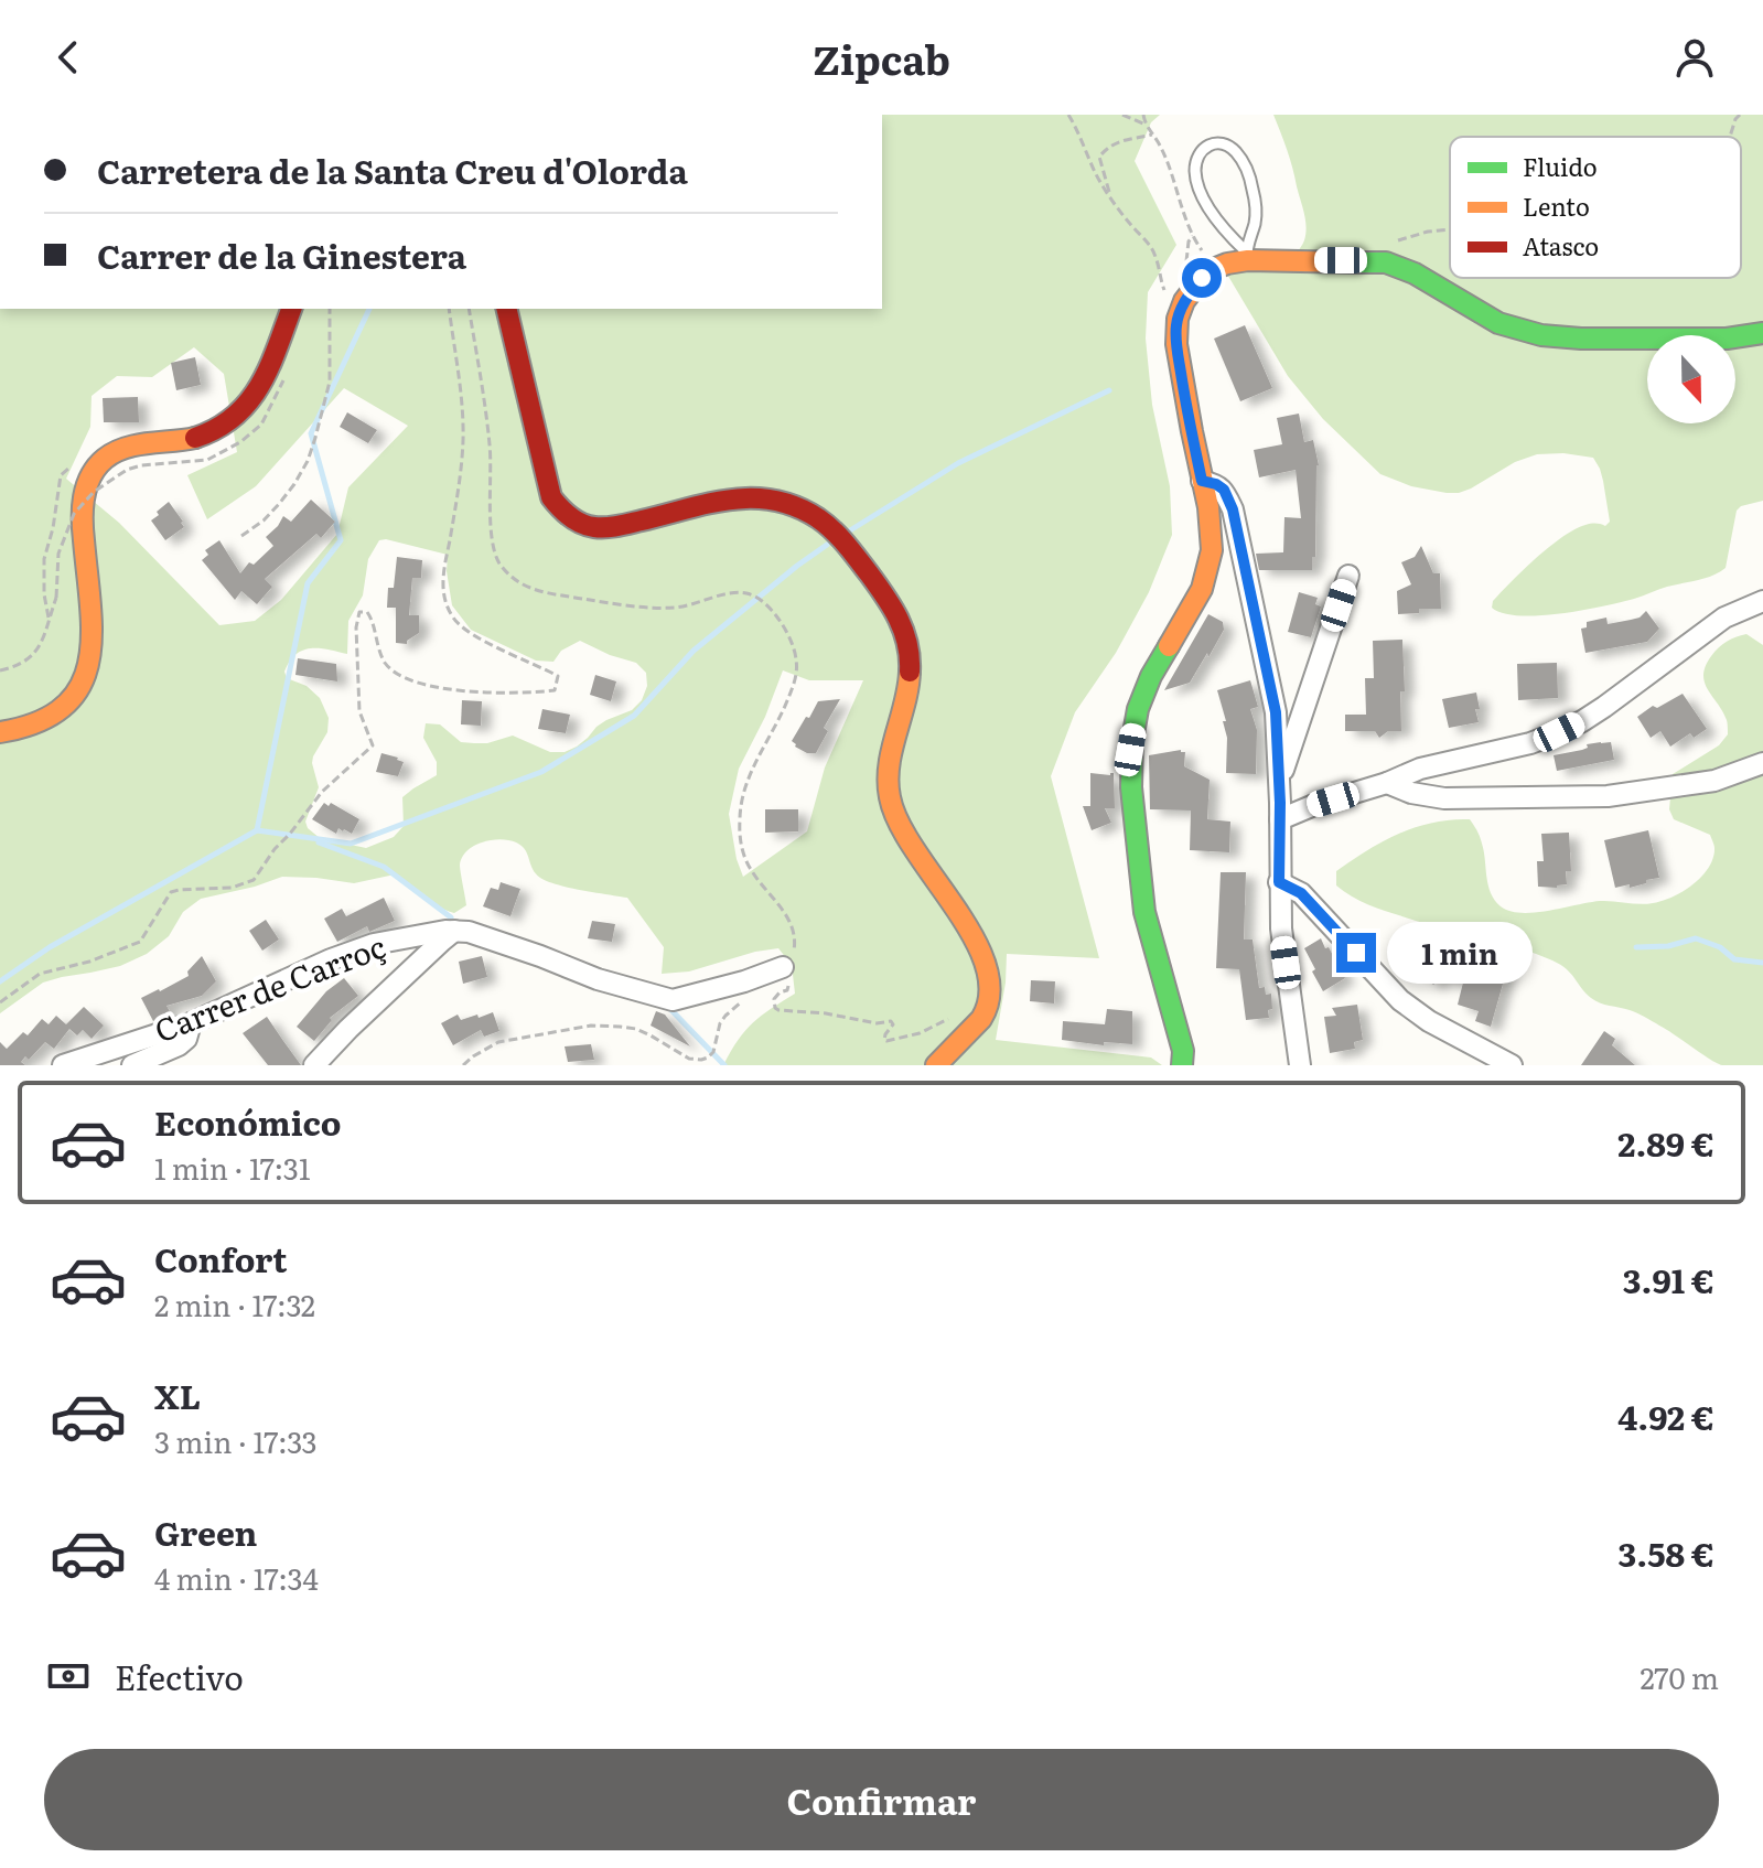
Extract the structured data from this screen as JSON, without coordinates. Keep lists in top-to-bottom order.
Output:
{
  "streets": {
    "street": ["Carrer de Carroç"]
  },
  "legend": ["Fluido", "Lento", "Atasco"],
  "north": "bottom",
  "page": {
    "header": "Zipcab",
    "banner": ["Carretera de la Santa Creu d'Olorda", "Carrer de la Ginestera"],
    "bubble": "1 min",
    "list": [
      {
        "name": "Económico",
        "note": "1 min · 17:31",
        "value": "2.89 €"
      },
      {
        "name": "Confort",
        "note": "2 min · 17:32",
        "value": "3.91 €"
      },
      {
        "name": "XL",
        "note": "3 min · 17:33",
        "value": "4.92 €"
      },
      {
        "name": "Green",
        "note": "4 min · 17:34",
        "value": "3.58 €"
      }
    ],
    "pay": ["Efectivo", "270 m"],
    "buttons": "Confirmar"
  }
}
